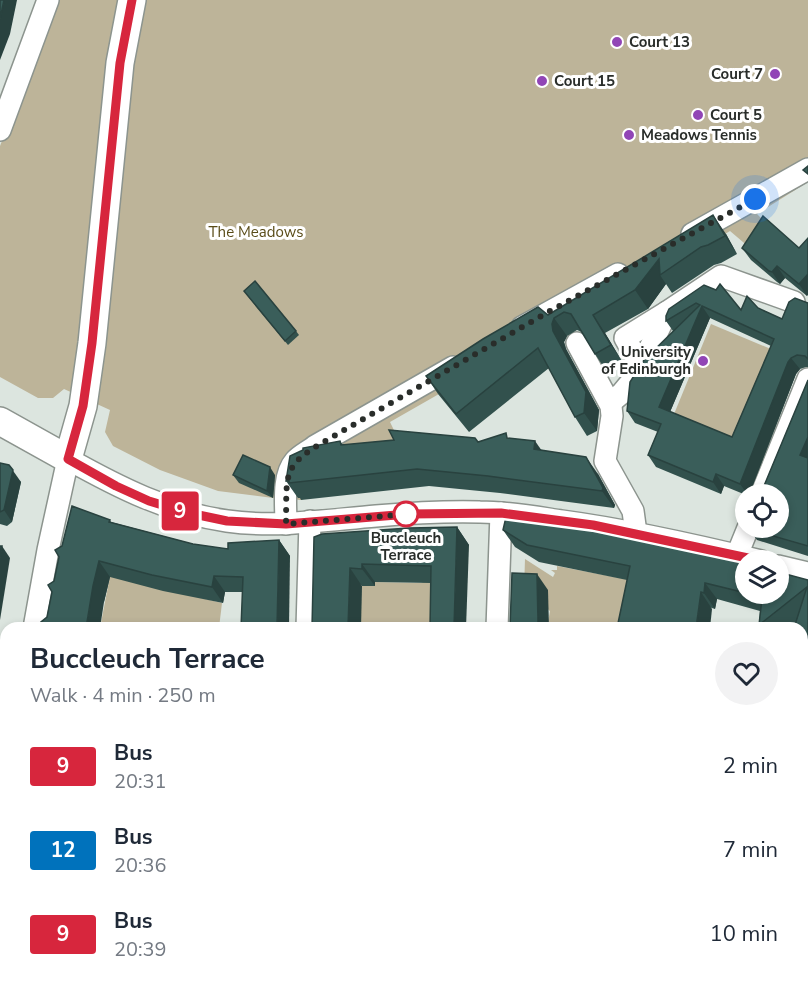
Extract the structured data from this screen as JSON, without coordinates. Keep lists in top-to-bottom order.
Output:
{
  "parks": ["The Meadows"],
  "places": [
    "Court 13",
    "Court 7",
    "Court 15",
    "Court 5",
    "Meadows Tennis",
    "University of Edinburgh",
    "Buccleuch Terrace"
  ],
  "lines": ["bus line 9"],
  "page": {
    "on_map": "9",
    "heading": ["Buccleuch Terrace", "Walk · 4 min · 250 m"],
    "list": [
      {
        "mark": "9",
        "name": "Bus",
        "note": "20:31",
        "value": "2 min"
      },
      {
        "mark": "12",
        "name": "Bus",
        "note": "20:36",
        "value": "7 min"
      },
      {
        "mark": "9",
        "name": "Bus",
        "note": "20:39",
        "value": "10 min"
      }
    ]
  }
}
